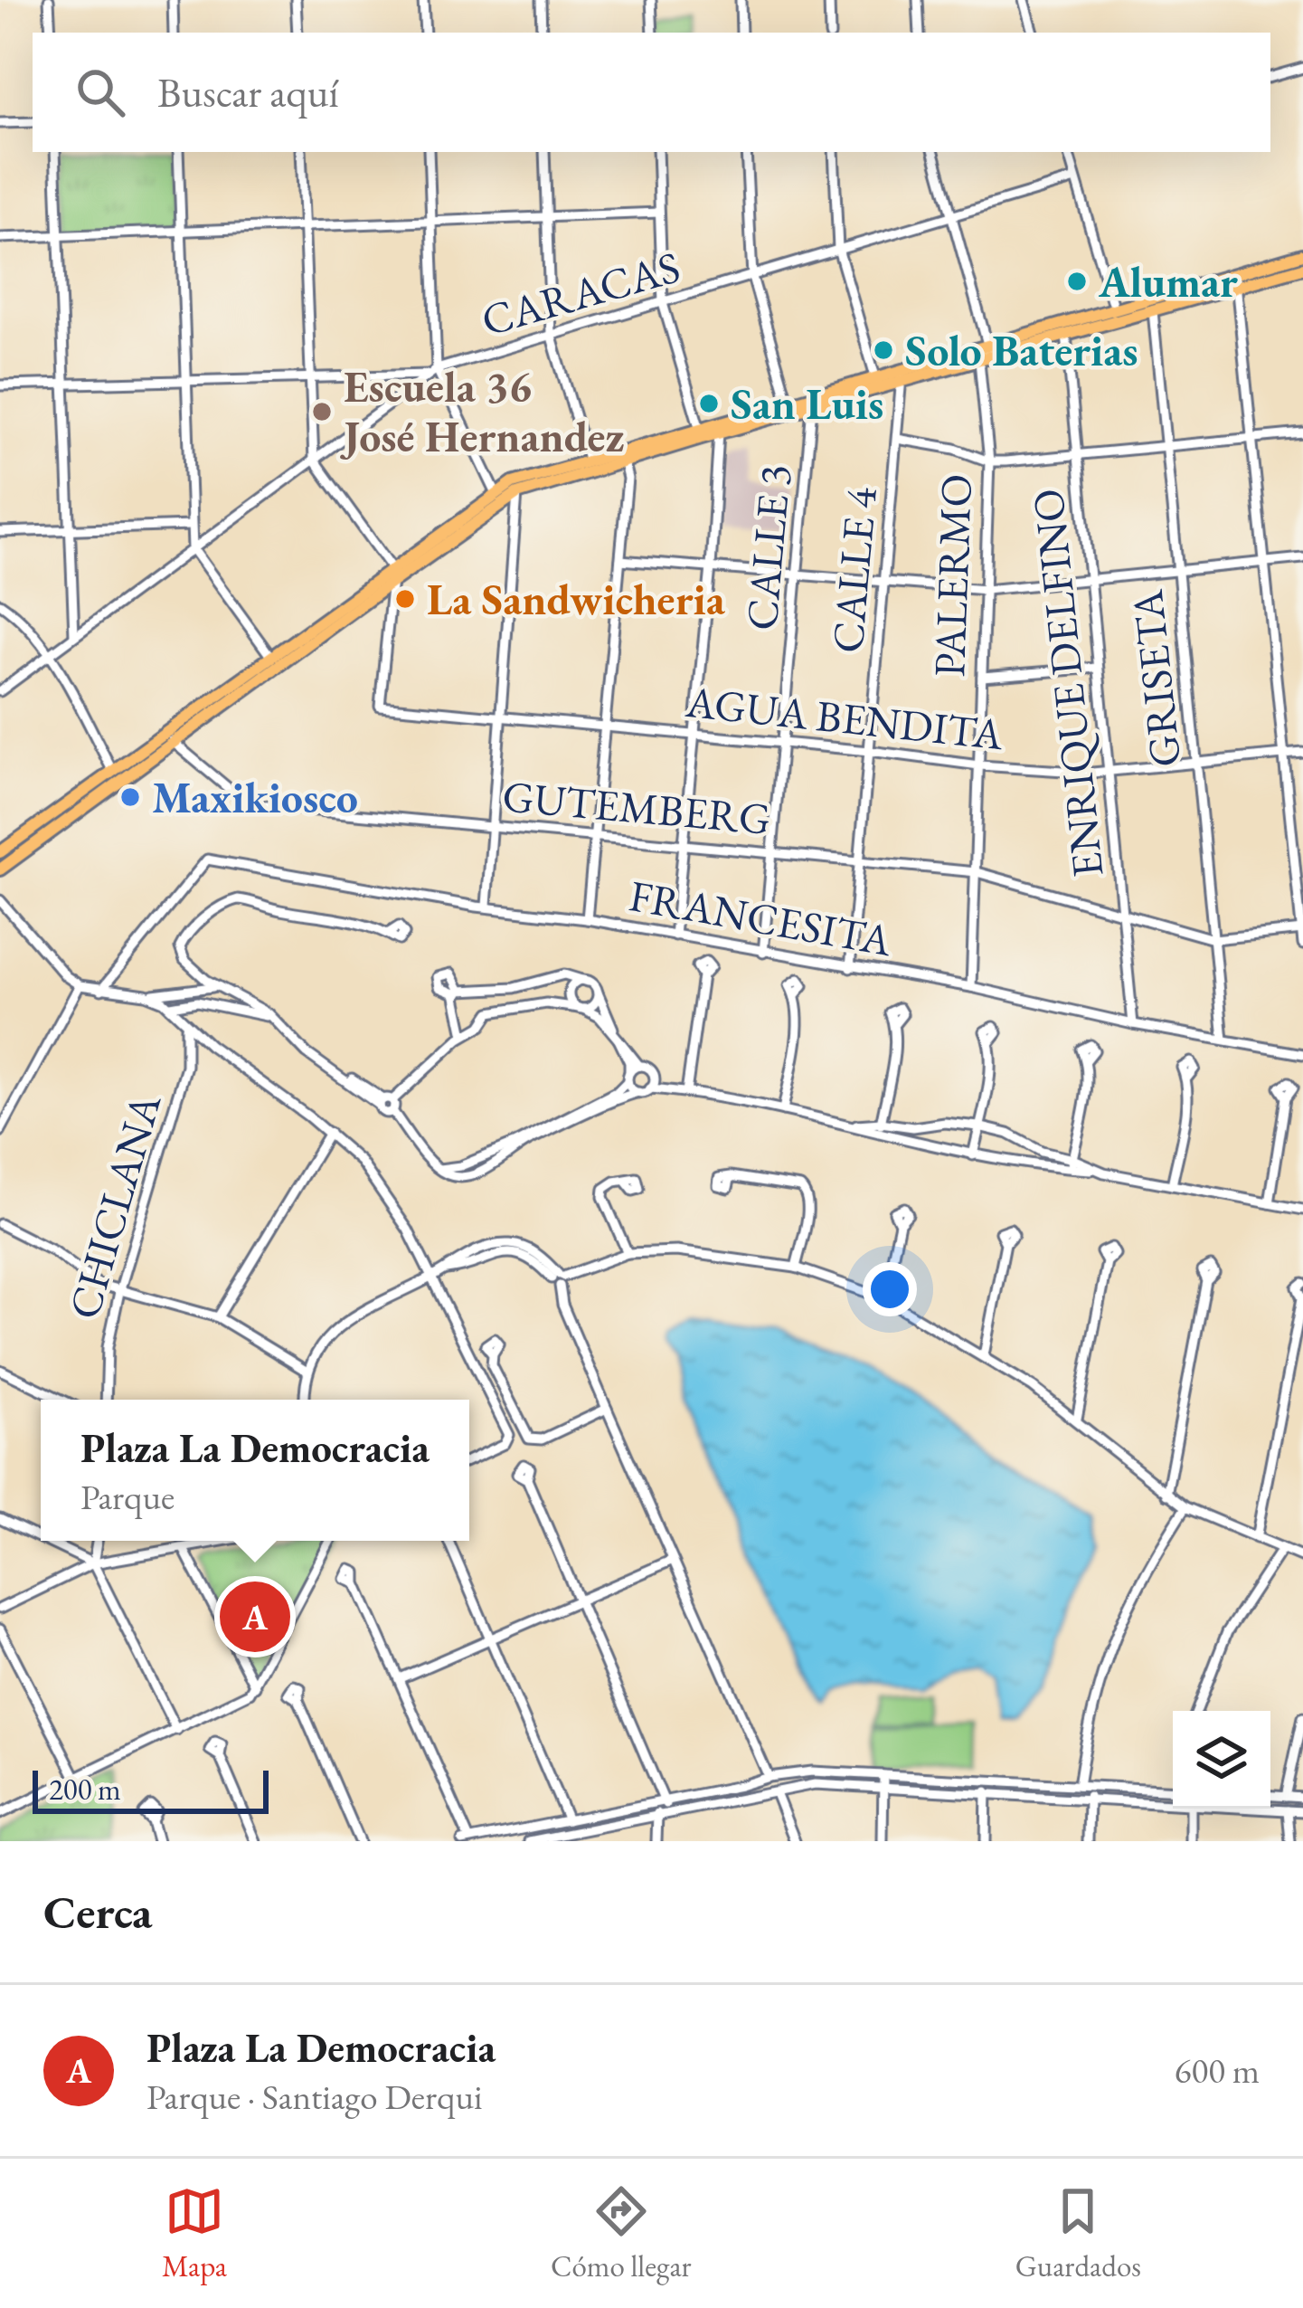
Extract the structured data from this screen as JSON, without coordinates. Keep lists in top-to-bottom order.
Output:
{
  "streets": {
    "street": [
      "CARACAS",
      "CALLE 3",
      "CALLE 4",
      "PALERMO",
      "GRISETA",
      "ENRIQUE DELFINO",
      "AGUA BENDITA",
      "GUTEMBERG",
      "FRANCESITA",
      "CHICLANA"
    ]
  },
  "crossings": [
    ["CALLE 3", "AGUA BENDITA"],
    ["CALLE 3", "GUTEMBERG"],
    ["CALLE 3", "FRANCESITA"],
    ["CALLE 4", "AGUA BENDITA"],
    ["CALLE 4", "GUTEMBERG"],
    ["CALLE 4", "FRANCESITA"],
    ["PALERMO", "AGUA BENDITA"],
    ["PALERMO", "GUTEMBERG"],
    ["PALERMO", "FRANCESITA"],
    ["GRISETA", "AGUA BENDITA"],
    ["GRISETA", "GUTEMBERG"],
    ["GRISETA", "FRANCESITA"],
    ["ENRIQUE DELFINO", "AGUA BENDITA"],
    ["ENRIQUE DELFINO", "GUTEMBERG"],
    ["ENRIQUE DELFINO", "FRANCESITA"]
  ],
  "places": [
    "Alumar",
    "Solo Baterias",
    "San Luis",
    "Escuela 36 José Hernandez",
    "La Sandwicheria",
    "Maxikiosco"
  ],
  "scale_bar": "200 m",
  "page": {
    "search": "Buscar aquí",
    "popup": ["Plaza La Democracia", "Parque"],
    "pins": "A",
    "scale": "200 m",
    "heading": "Cerca",
    "list": [
      {
        "mark": "A",
        "name": "Plaza La Democracia",
        "note": "Parque · Santiago Derqui",
        "value": "600 m"
      }
    ],
    "nav": ["Mapa", "Cómo llegar", "Guardados"]
  }
}
